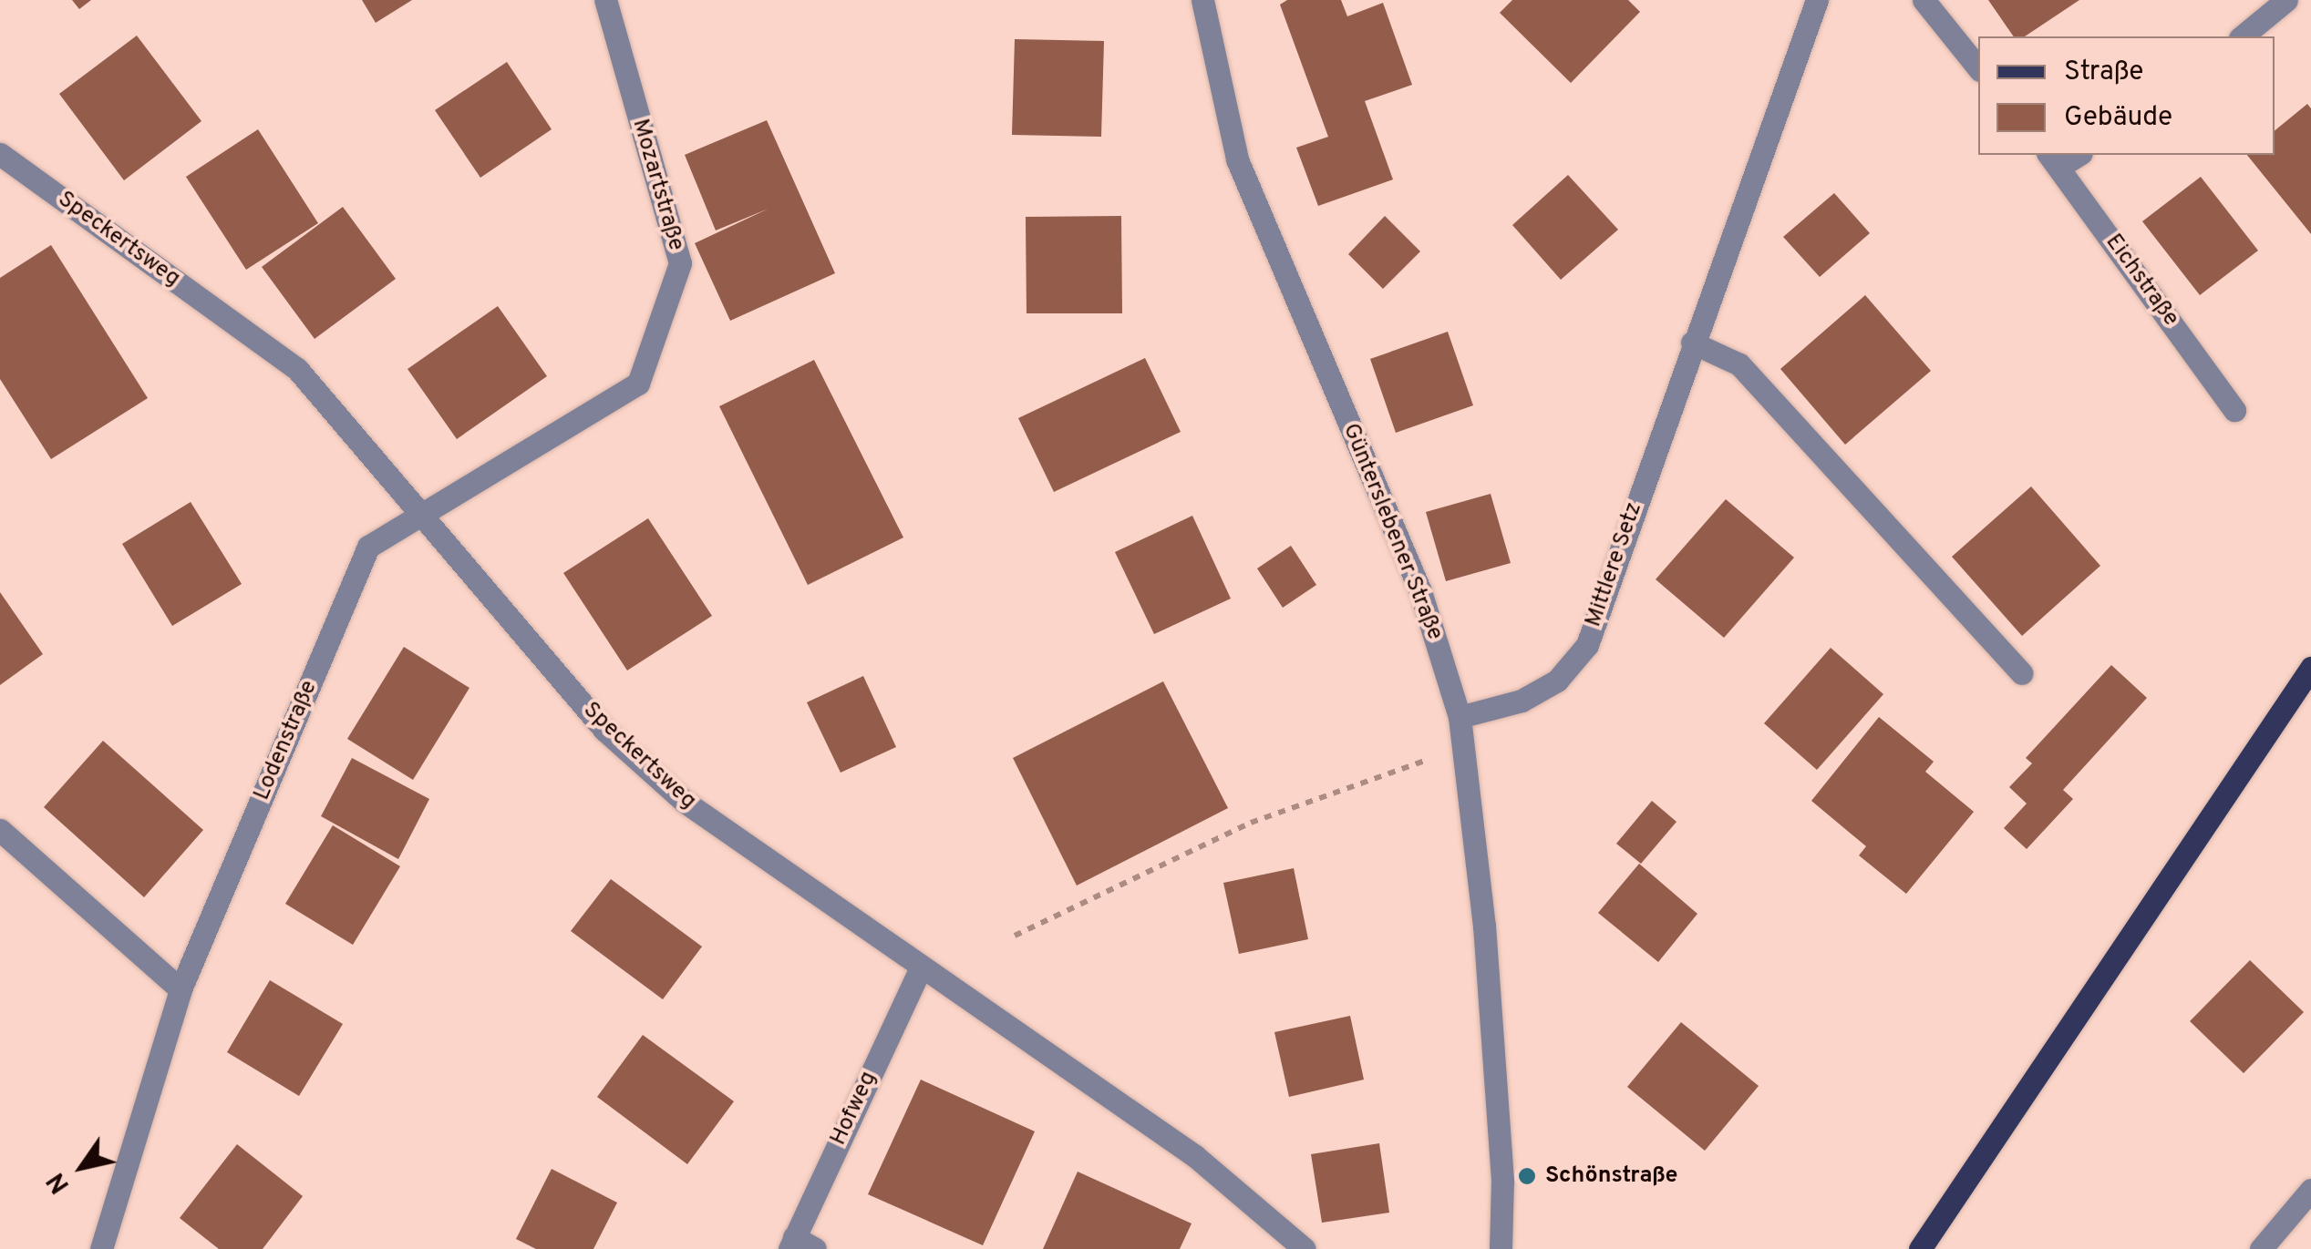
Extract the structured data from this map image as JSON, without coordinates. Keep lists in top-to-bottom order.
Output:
{
  "streets": {
    "street": [
      "Mozartstraße",
      "Speckertsweg",
      "Eichstraße",
      "Günterslebener Straße",
      "Mittlere Setz",
      "Lodenstraße",
      "Hofweg"
    ]
  },
  "crossings": [
    ["Mozartstraße", "Speckertsweg"],
    ["Mozartstraße", "Lodenstraße"],
    ["Speckertsweg", "Lodenstraße"],
    ["Speckertsweg", "Hofweg"],
    ["Günterslebener Straße", "Mittlere Setz"]
  ],
  "places": ["Schönstraße"],
  "legend": ["Straße", "Gebäude"],
  "north": "bottom left"
}
